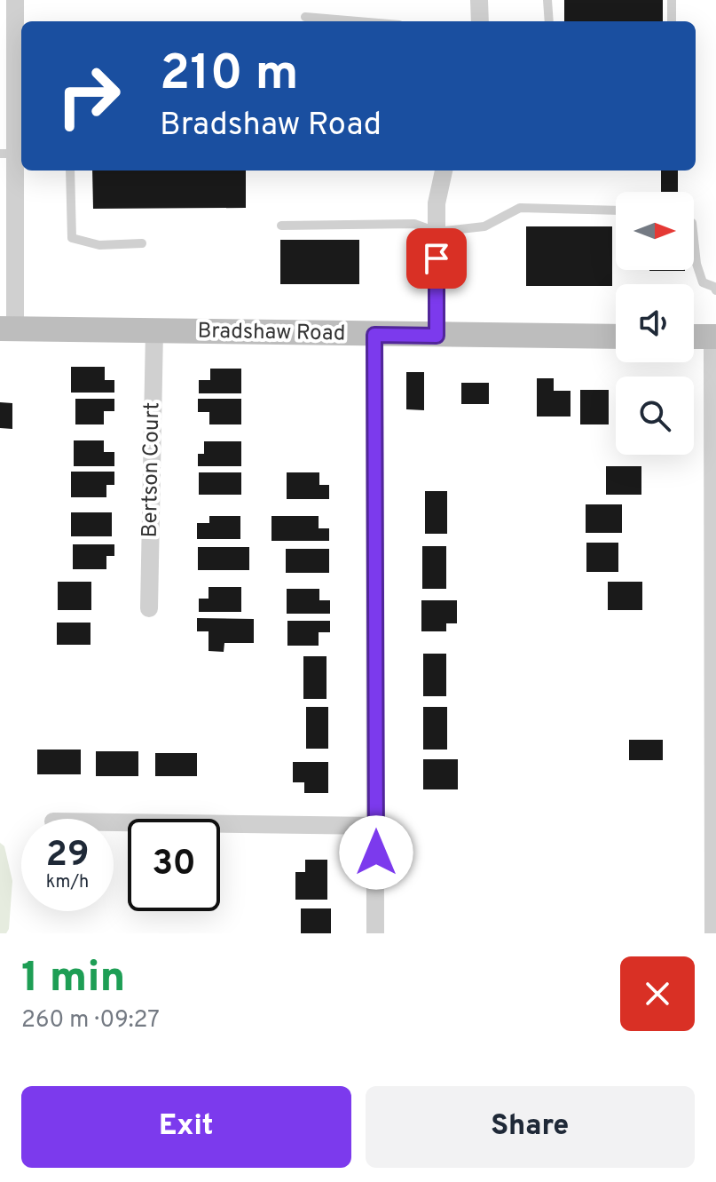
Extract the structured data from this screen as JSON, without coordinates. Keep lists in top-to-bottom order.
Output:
{
  "streets": {
    "street": ["Bradshaw Road", "Bertson Court"]
  },
  "crossings": [
    ["Bradshaw Road", "Bertson Court"]
  ],
  "north": "right",
  "page": {
    "turn": ["210 m", "Bradshaw Road"],
    "speed": "29 km/h",
    "limit": "30",
    "heading": ["1 min", "260 m · 09:27"],
    "buttons": ["Exit", "Share"]
  }
}
